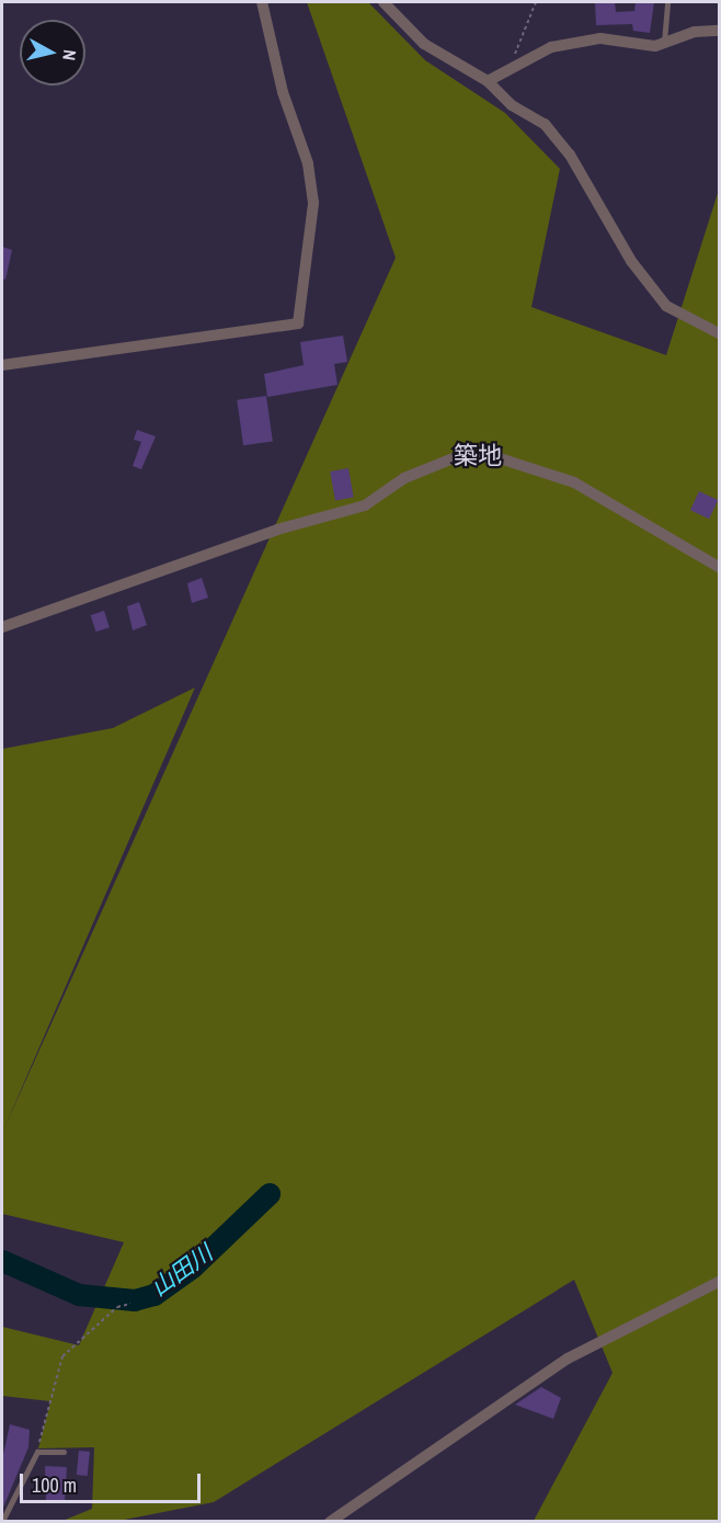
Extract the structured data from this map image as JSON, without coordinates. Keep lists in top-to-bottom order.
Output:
{
  "districts": ["築地"],
  "water": ["山田川"],
  "scale_bar": "100 m",
  "north": "right"
}
